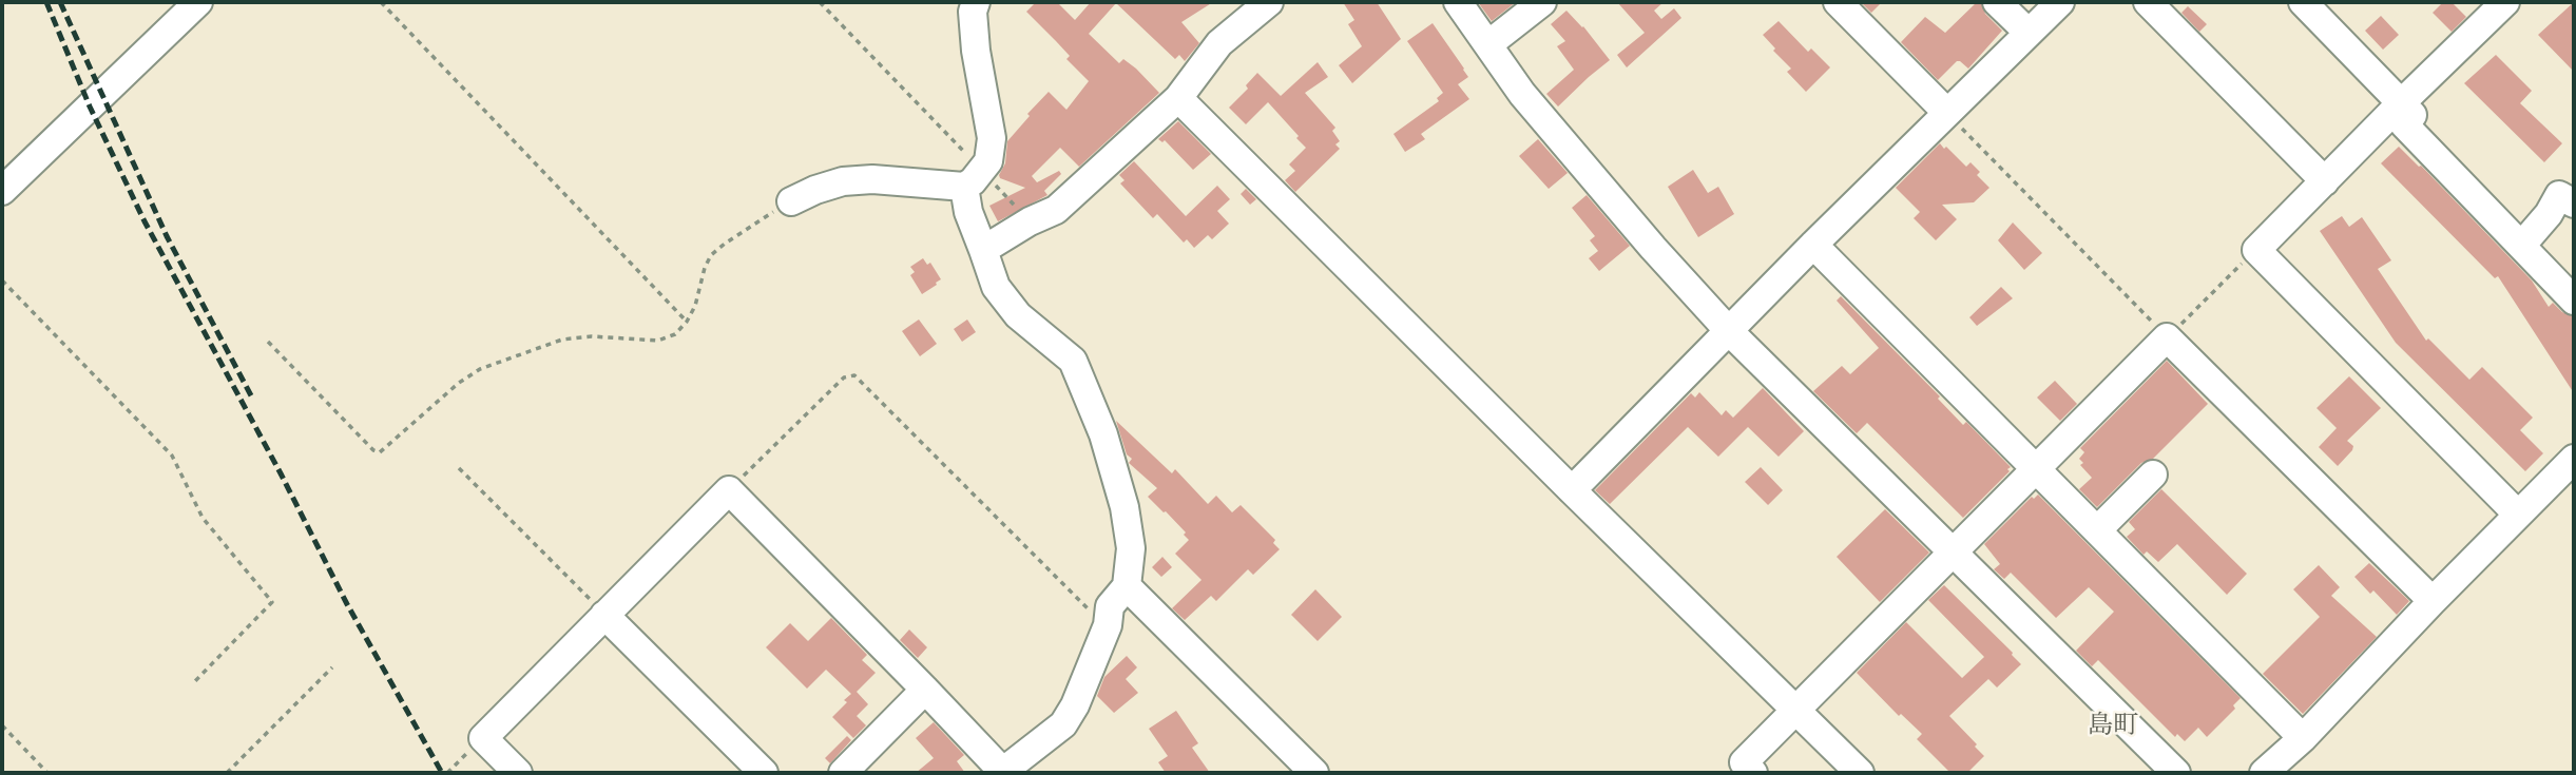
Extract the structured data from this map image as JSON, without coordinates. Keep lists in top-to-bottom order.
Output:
{
  "districts": ["島町"]
}
